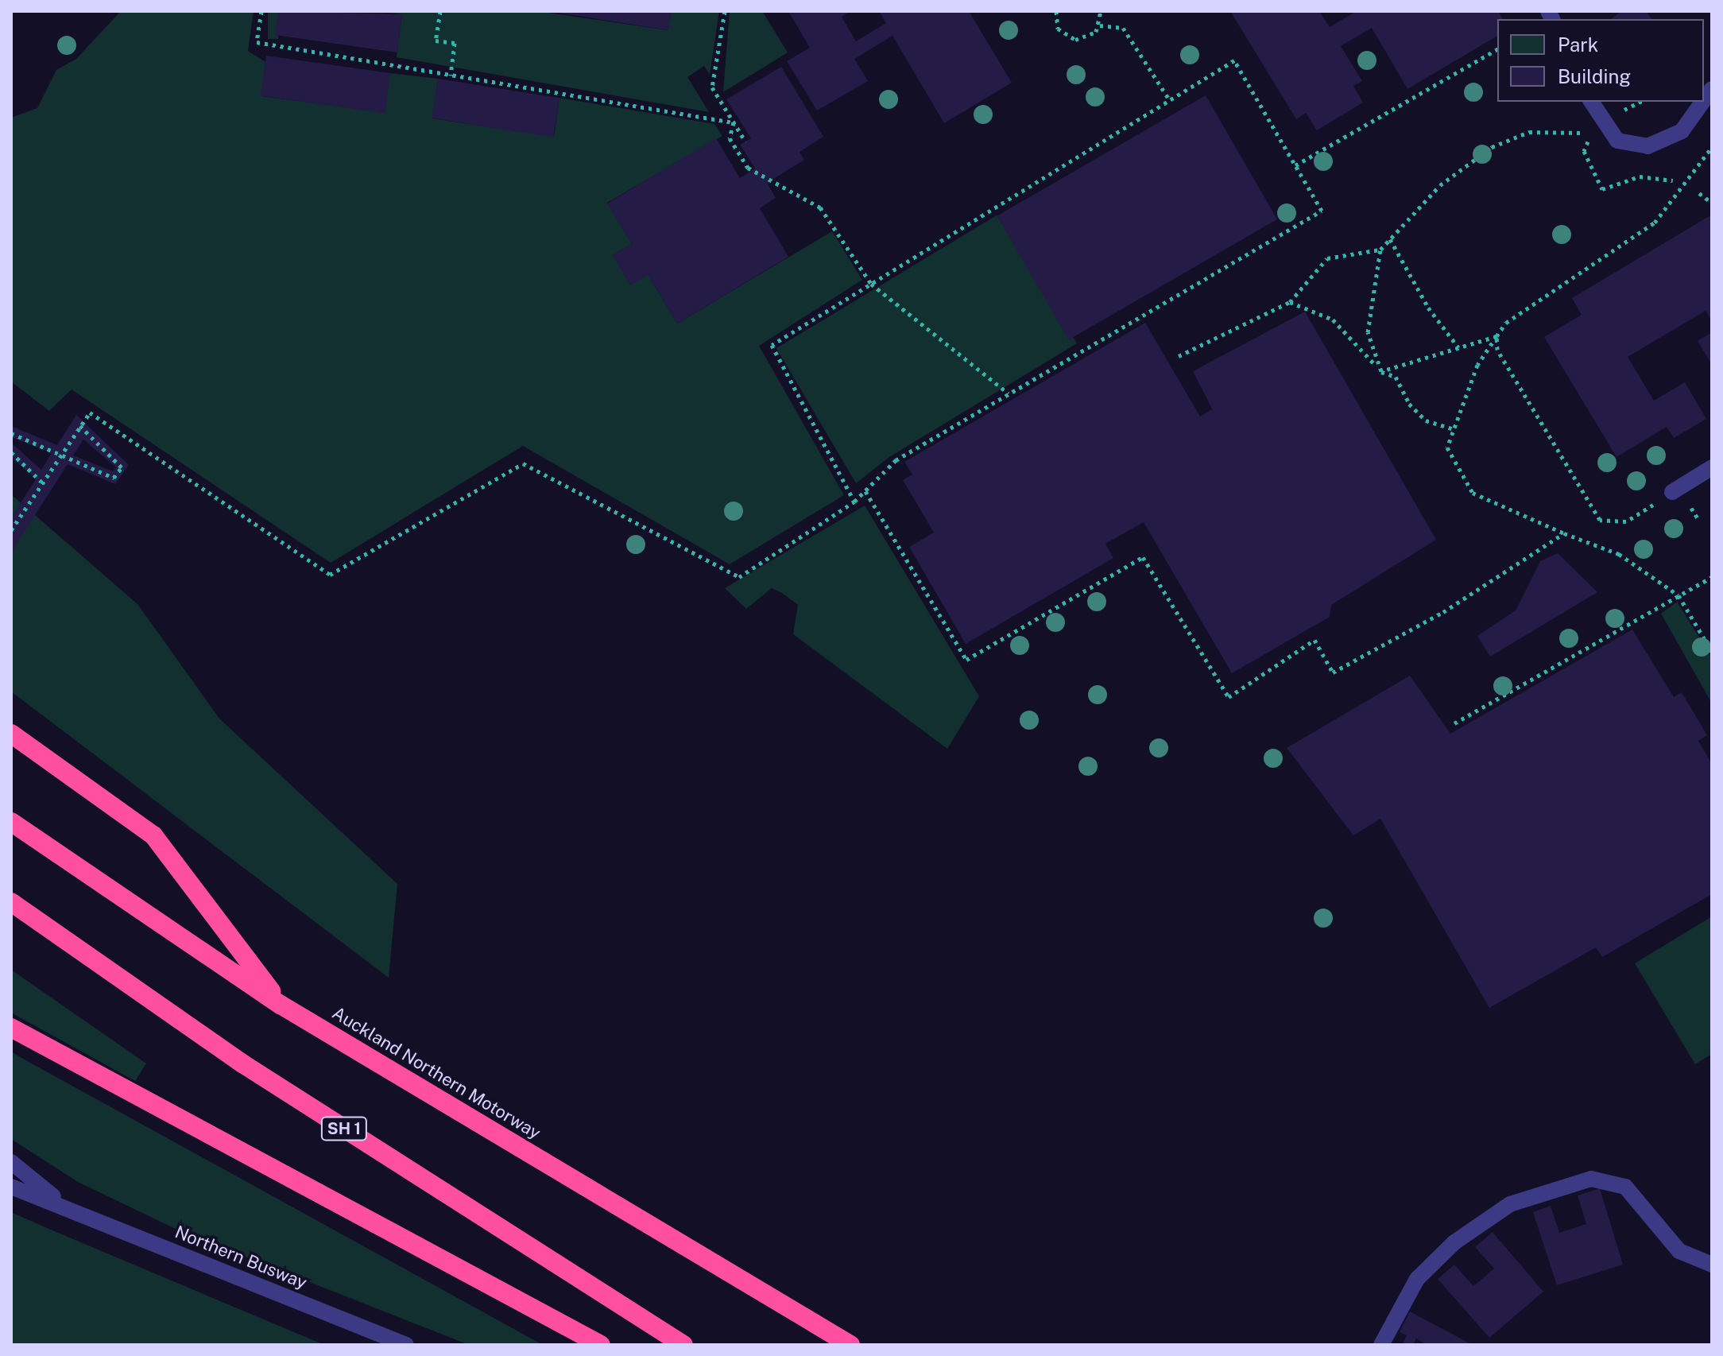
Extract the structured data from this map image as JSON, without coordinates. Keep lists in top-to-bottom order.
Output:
{
  "streets": {
    "highway": ["Auckland Northern Motorway", "SH 1"],
    "lane": ["Northern Busway"]
  },
  "legend": ["Park", "Building"]
}
